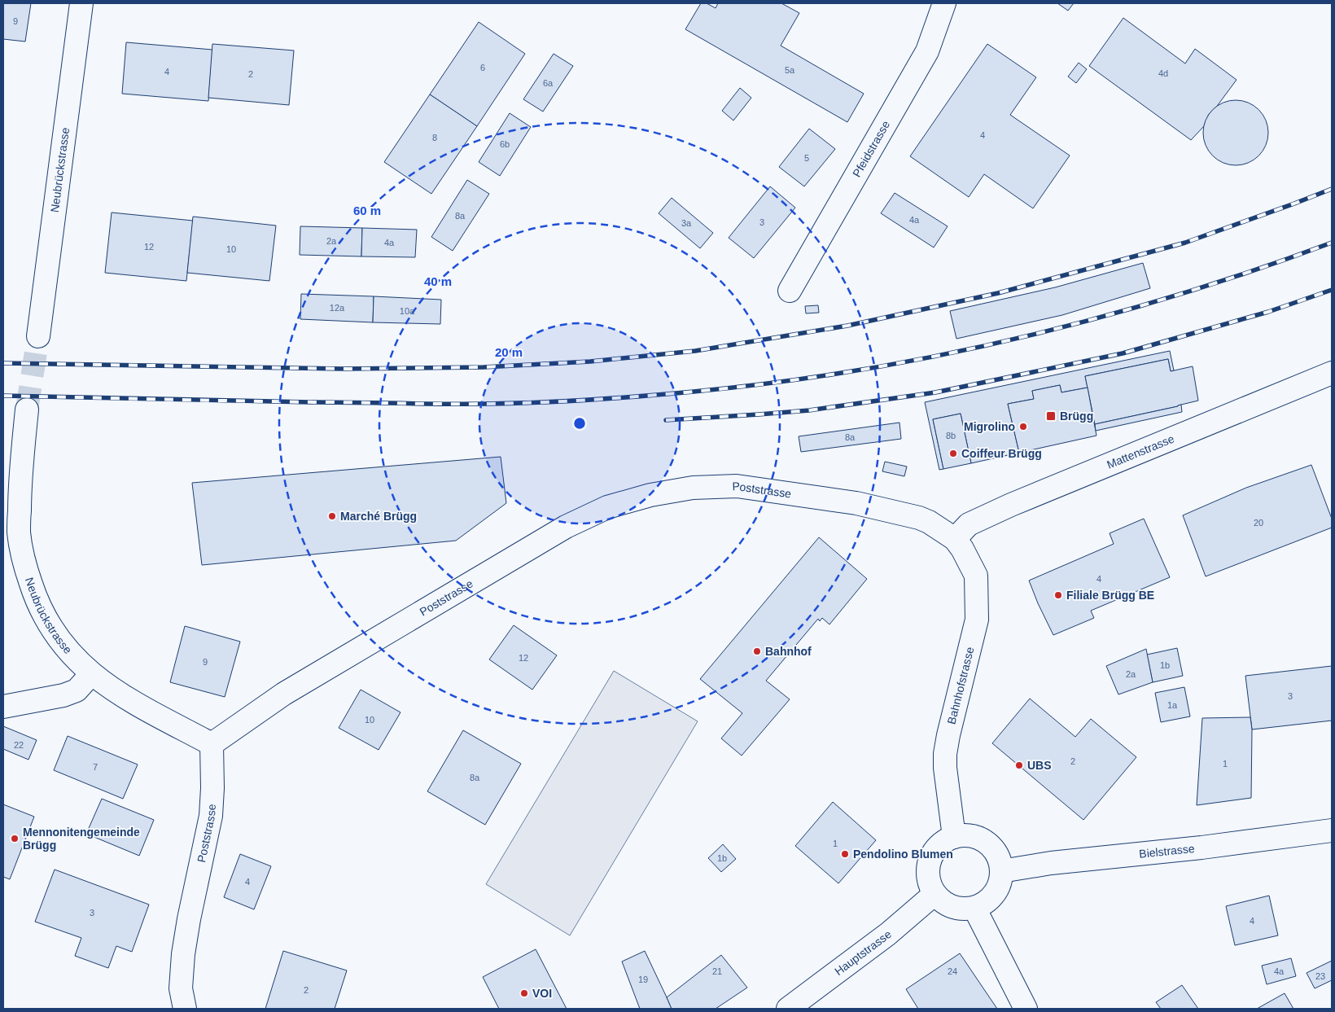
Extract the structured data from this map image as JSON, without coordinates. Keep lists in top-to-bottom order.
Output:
{
  "streets": {
    "street": [
      "Pfeidstrasse",
      "Neubrückstrasse",
      "Mattenstrasse",
      "Poststrasse",
      "Bahnhofstrasse",
      "Bielstrasse",
      "Hauptstrasse"
    ]
  },
  "crossings": [
    ["Neubrückstrasse", "Poststrasse"],
    ["Mattenstrasse", "Poststrasse"],
    ["Mattenstrasse", "Bahnhofstrasse"],
    ["Poststrasse", "Bahnhofstrasse"],
    ["Bahnhofstrasse", "Bielstrasse"],
    ["Bahnhofstrasse", "Hauptstrasse"],
    ["Bielstrasse", "Hauptstrasse"]
  ],
  "places": {
    "transit": ["Brügg"],
    "other": [
      "Migrolino",
      "Coiffeur Brügg",
      "Marché Brügg",
      "Filiale Brügg BE",
      "Bahnhof",
      "UBS",
      "Mennonitengemeinde Brügg",
      "Pendolino Blumen",
      "VOI"
    ]
  },
  "house_numbers": [
    "9",
    "6",
    "5a",
    "4",
    "4d",
    "2",
    "6a",
    "4",
    "8",
    "6b",
    "5",
    "8a",
    "4a",
    "3",
    "3a",
    "2a",
    "4a",
    "12",
    "10",
    "12a",
    "10a",
    "8b",
    "8a",
    "20",
    "4",
    "12",
    "9",
    "1b",
    "2a",
    "3",
    "1a",
    "10",
    "22",
    "2",
    "1",
    "7",
    "8a",
    "1",
    "1b",
    "4",
    "3",
    "4",
    "21",
    "24",
    "4a",
    "23",
    "19",
    "2"
  ],
  "rings": ["60 m", "40 m", "20 m"]
}
